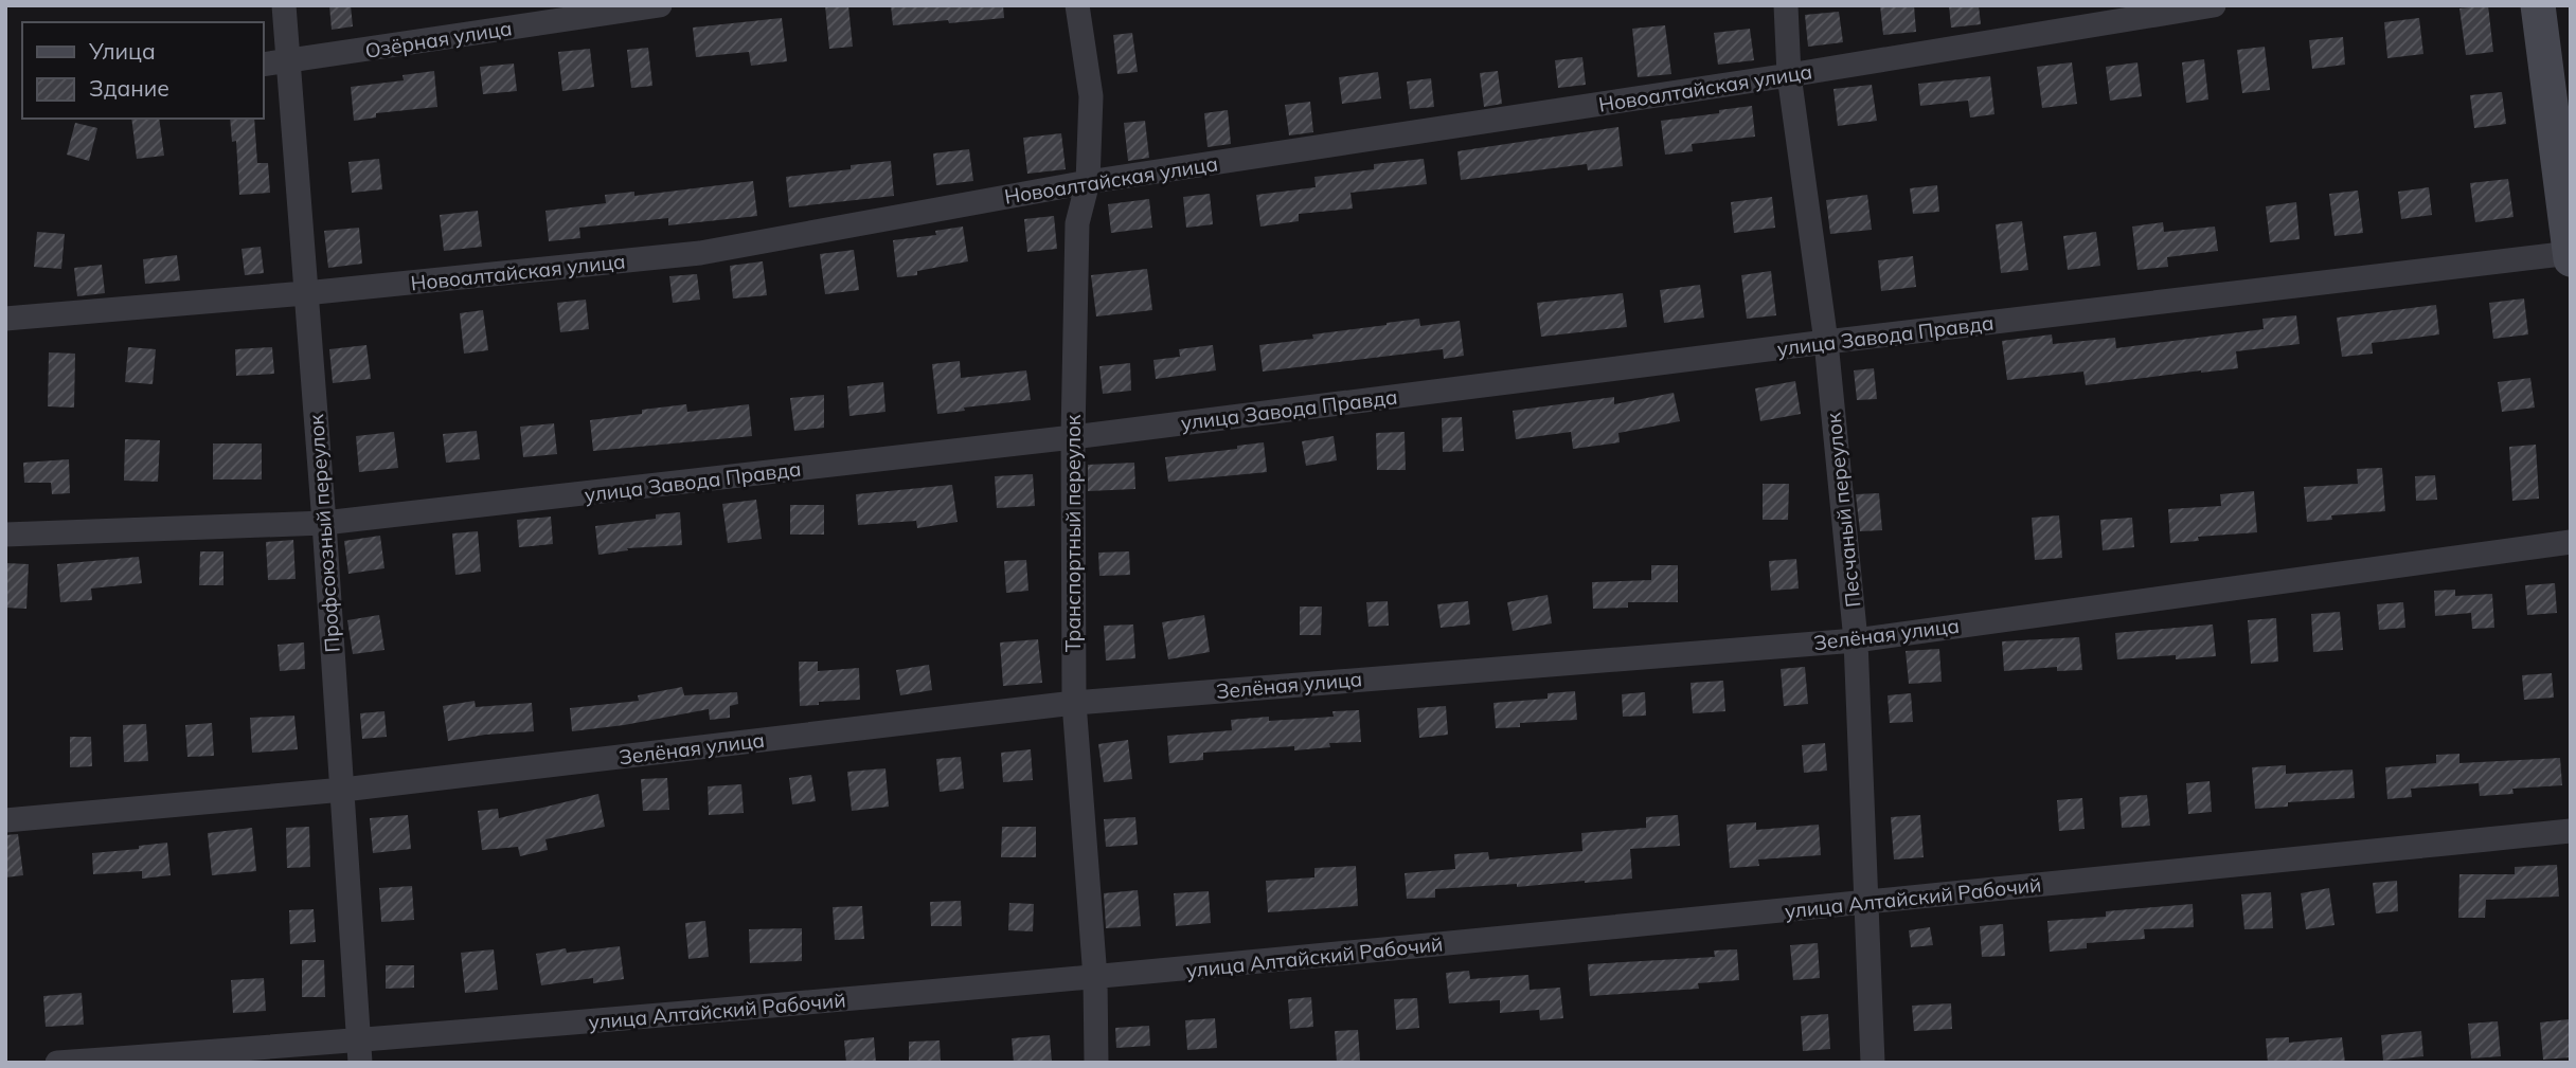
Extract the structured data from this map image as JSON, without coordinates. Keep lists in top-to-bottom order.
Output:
{
  "streets": {
    "street": [
      "Озёрная улица",
      "Новоалтайская улица",
      "улица Завода Правда",
      "Песчаный переулок",
      "Профсоюзный переулок",
      "Транспортный переулок",
      "Зелёная улица",
      "улица Алтайский Рабочий"
    ]
  },
  "crossings": [
    ["Озёрная улица", "Профсоюзный переулок"],
    ["Новоалтайская улица", "Песчаный переулок"],
    ["Новоалтайская улица", "Профсоюзный переулок"],
    ["Новоалтайская улица", "Транспортный переулок"],
    ["улица Завода Правда", "Песчаный переулок"],
    ["улица Завода Правда", "Профсоюзный переулок"],
    ["улица Завода Правда", "Транспортный переулок"],
    ["Песчаный переулок", "Зелёная улица"],
    ["Песчаный переулок", "улица Алтайский Рабочий"],
    ["Профсоюзный переулок", "Зелёная улица"],
    ["Профсоюзный переулок", "улица Алтайский Рабочий"],
    ["Транспортный переулок", "Зелёная улица"],
    ["Транспортный переулок", "улица Алтайский Рабочий"]
  ],
  "legend": ["Улица", "Здание"]
}
